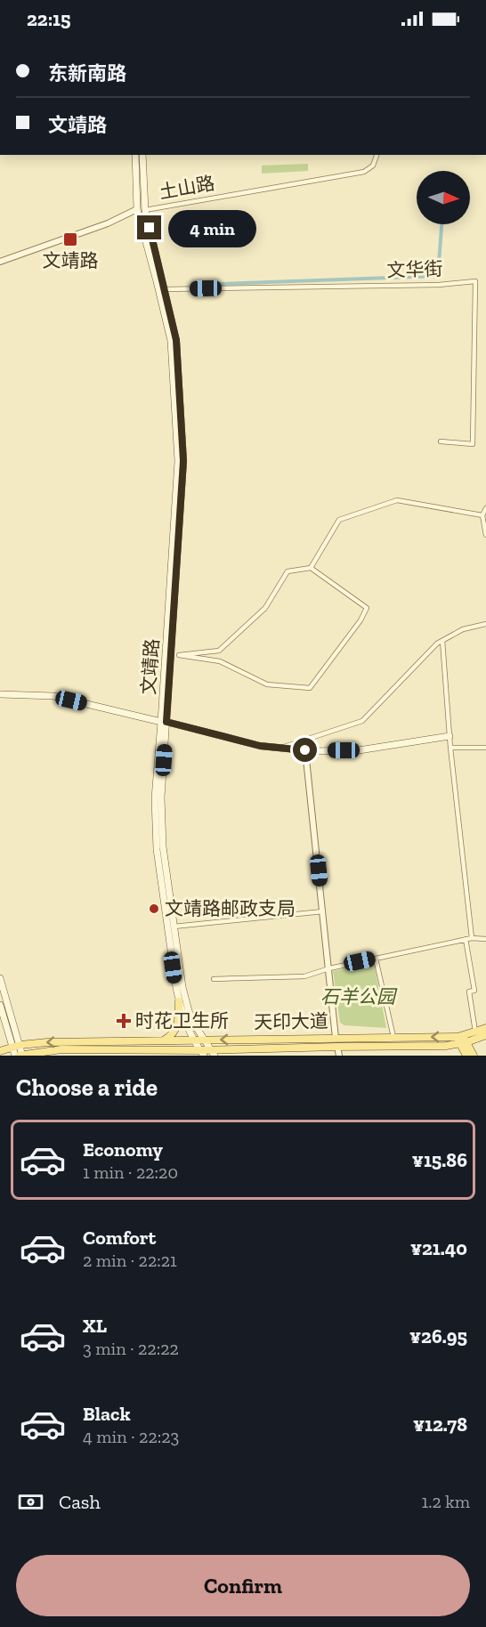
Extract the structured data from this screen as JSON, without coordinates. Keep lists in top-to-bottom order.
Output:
{
  "streets": {
    "main road": ["文靖路", "天印大道"],
    "street": ["土山路", "文华街"]
  },
  "crossings": [
    ["土山路", "文靖路"],
    ["文华街", "文靖路"],
    ["文靖路", "天印大道"]
  ],
  "parks": ["石羊公园"],
  "places": {
    "transit": ["文靖路"],
    "other": ["文靖路邮政支局"],
    "health": ["时花卫生所"]
  },
  "north": "right",
  "page": {
    "status": "22:15",
    "banner": ["东新南路", "文靖路"],
    "bubble": "4 min",
    "heading": "Choose a ride",
    "list": [
      {
        "name": "Economy",
        "note": "1 min · 22:20",
        "value": "¥15.86"
      },
      {
        "name": "Comfort",
        "note": "2 min · 22:21",
        "value": "¥21.40"
      },
      {
        "name": "XL",
        "note": "3 min · 22:22",
        "value": "¥26.95"
      },
      {
        "name": "Black",
        "note": "4 min · 22:23",
        "value": "¥12.78"
      }
    ],
    "pay": ["Cash", "1.2 km"],
    "buttons": "Confirm"
  }
}
